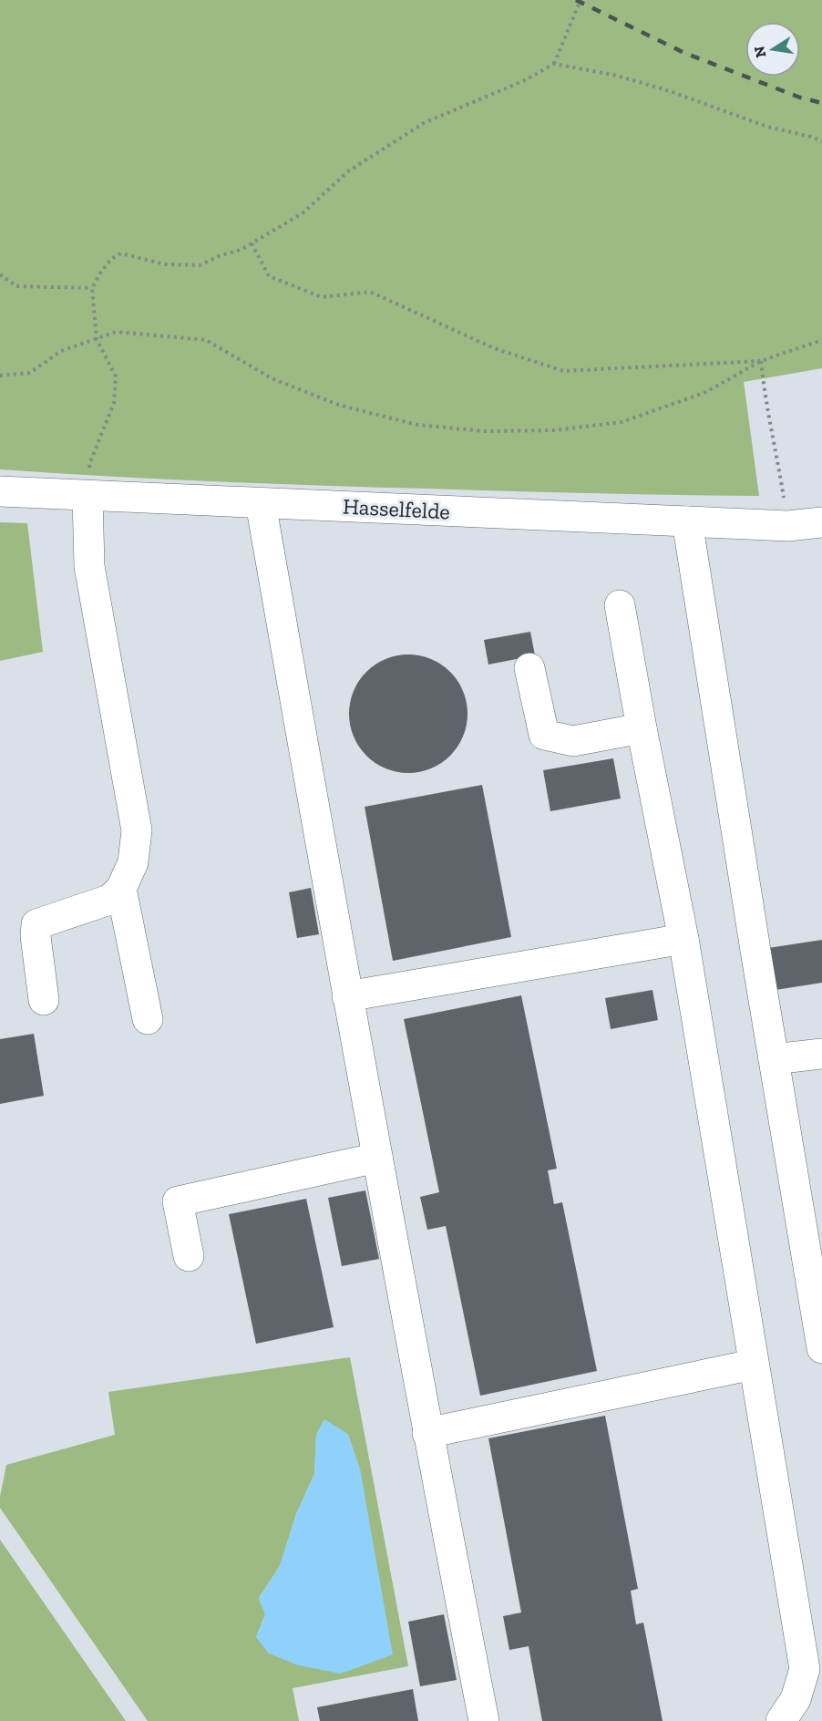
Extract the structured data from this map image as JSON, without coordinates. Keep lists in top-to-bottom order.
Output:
{
  "streets": {
    "street": ["Hasselfelde"]
  },
  "north": "left"
}
